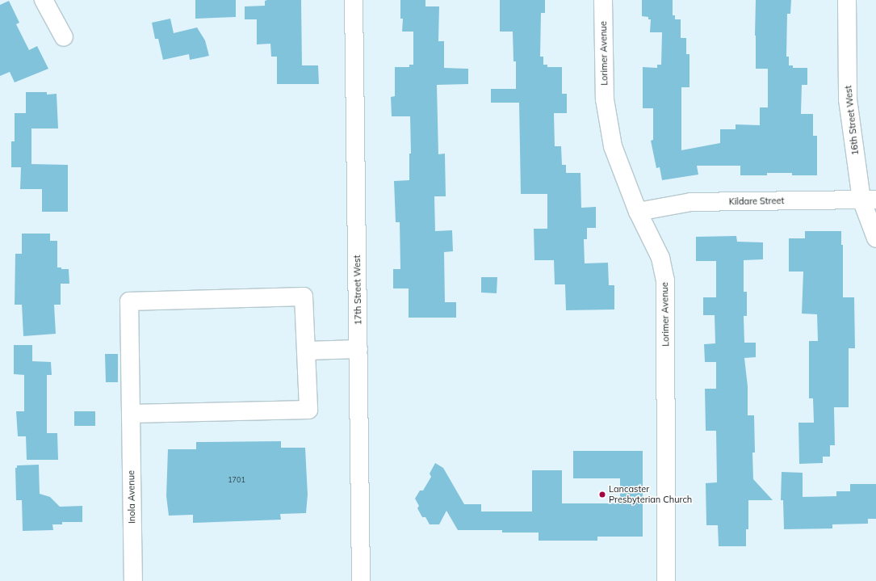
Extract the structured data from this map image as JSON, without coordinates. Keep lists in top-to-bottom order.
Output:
{
  "streets": {
    "street": [
      "Lorimer Avenue",
      "16th Street West",
      "Kildare Street",
      "17th Street West",
      "Inola Avenue"
    ]
  },
  "crossings": [
    ["Lorimer Avenue", "Kildare Street"],
    ["16th Street West", "Kildare Street"]
  ],
  "places": ["Lancaster Presbyterian Church"],
  "house_numbers": ["1701"]
}
